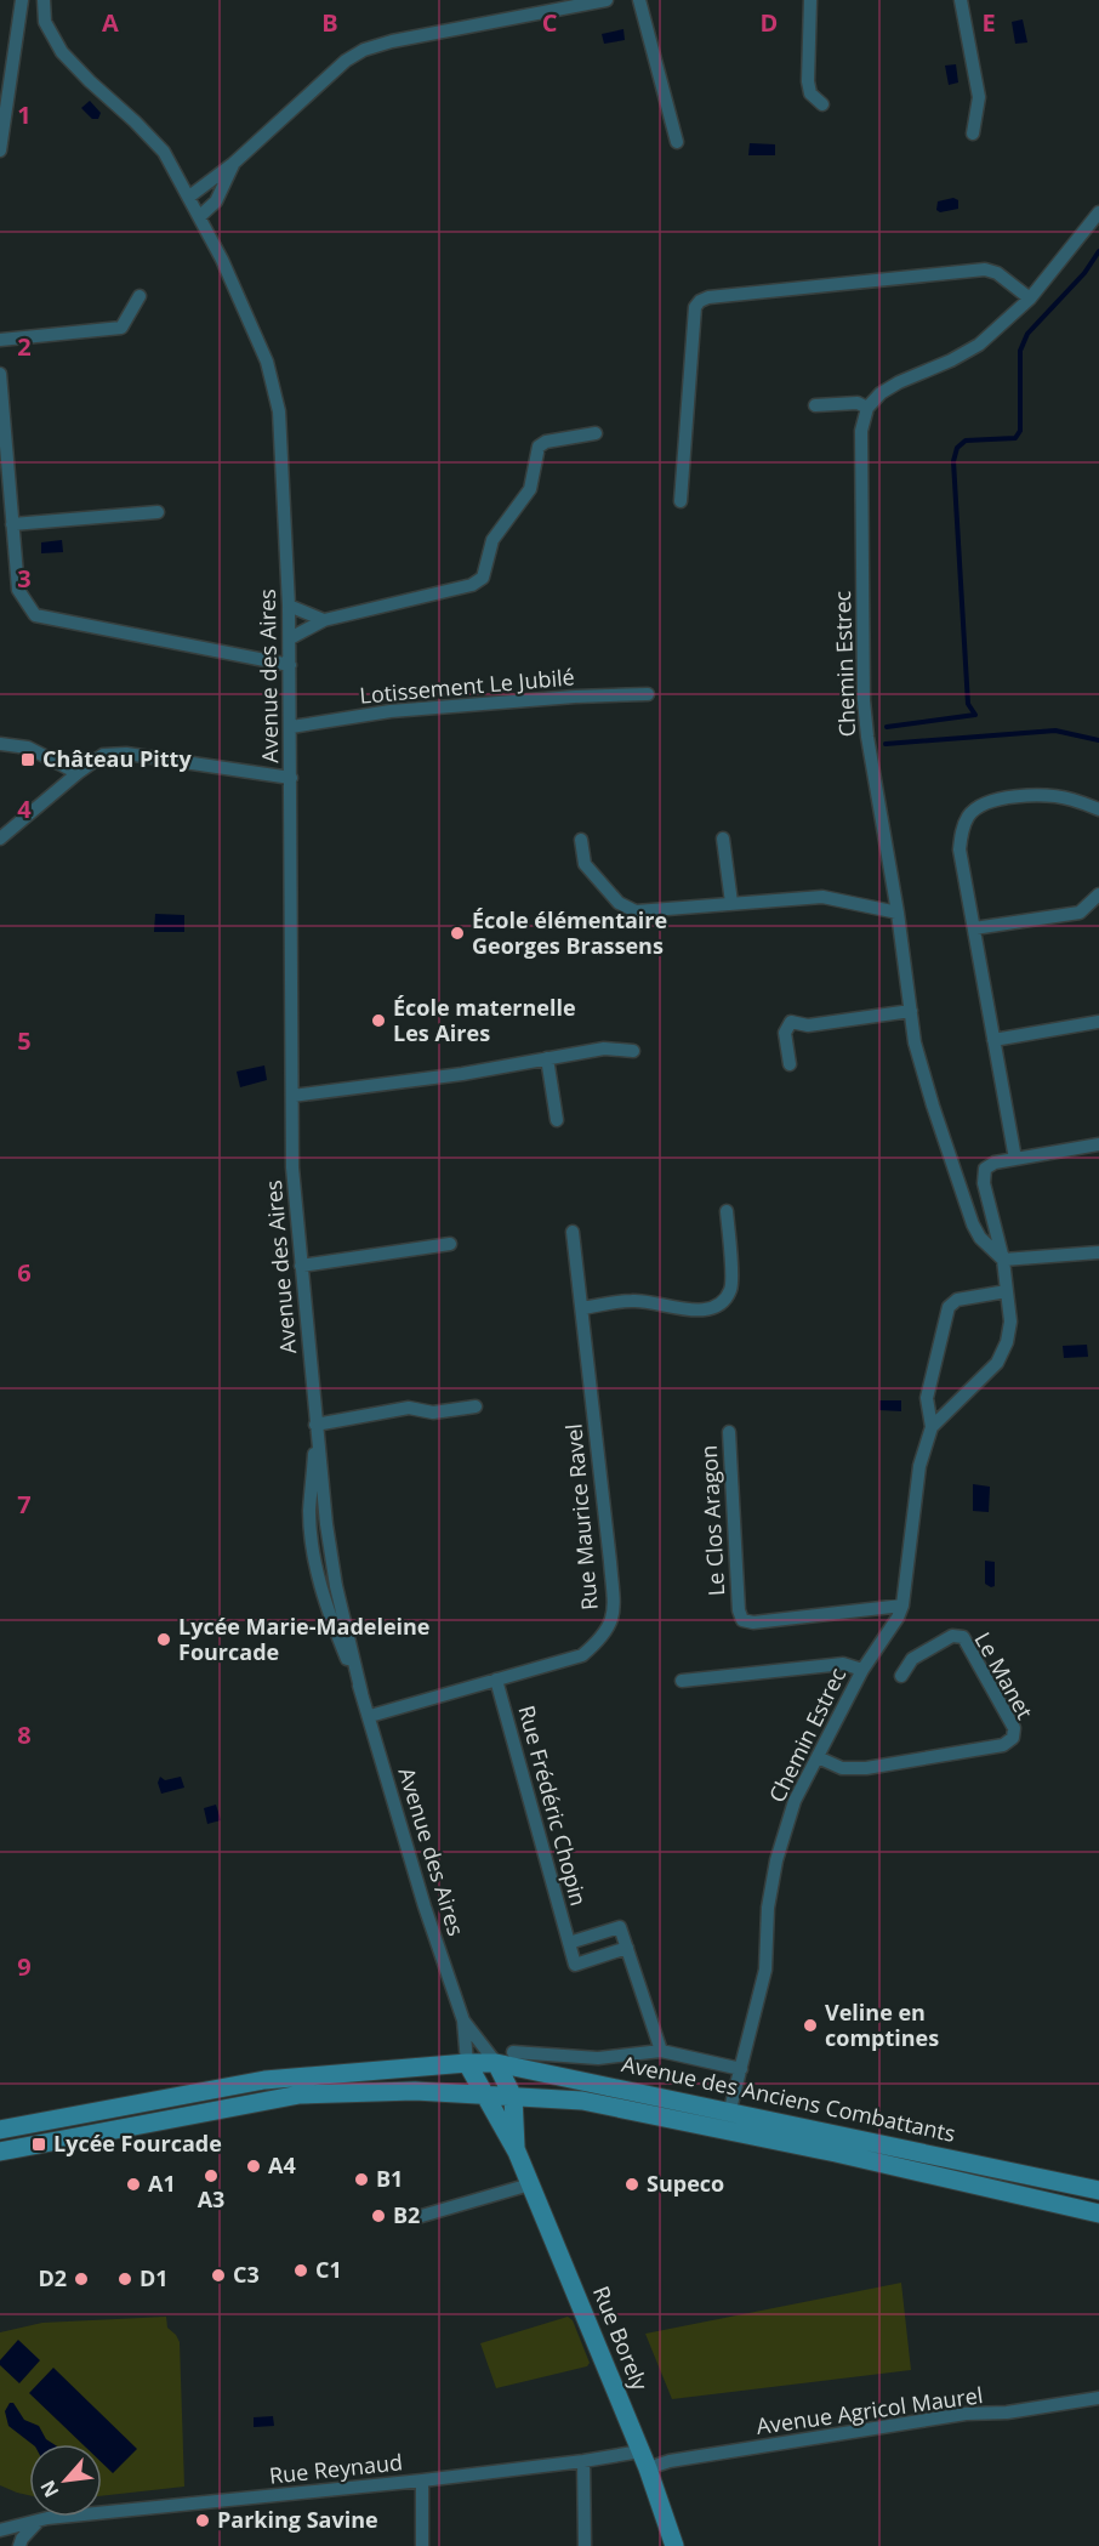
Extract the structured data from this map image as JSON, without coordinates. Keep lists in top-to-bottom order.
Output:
{
  "streets": {
    "main road": ["Avenue des Anciens Combattants", "Rue Borely"],
    "street": [
      "Chemin Estrec",
      "Avenue des Aires",
      "Lotissement Le Jubilé",
      "Rue Maurice Ravel",
      "Le Clos Aragon",
      "Le Manet",
      "Rue Frédéric Chopin",
      "Avenue Agricol Maurel",
      "Rue Reynaud"
    ]
  },
  "crossings": [
    ["Chemin Estrec", "Le Clos Aragon"],
    ["Chemin Estrec", "Le Manet"],
    ["Chemin Estrec", "Avenue des Anciens Combattants"],
    ["Avenue des Aires", "Lotissement Le Jubilé"],
    ["Avenue des Aires", "Rue Maurice Ravel"],
    ["Avenue des Aires", "Avenue des Anciens Combattants"],
    ["Avenue des Aires", "Rue Borely"],
    ["Rue Maurice Ravel", "Rue Frédéric Chopin"],
    ["Avenue des Anciens Combattants", "Rue Borely"],
    ["Rue Borely", "Avenue Agricol Maurel"],
    ["Rue Borely", "Rue Reynaud"],
    ["Avenue Agricol Maurel", "Rue Reynaud"]
  ],
  "places": {
    "transit": ["Château Pitty", "Lycée Fourcade"],
    "other": [
      "École élémentaire Georges Brassens",
      "École maternelle Les Aires",
      "Lycée Marie-Madeleine Fourcade",
      "Veline en comptines",
      "A4",
      "A3",
      "B1",
      "A1",
      "Supeco",
      "B2",
      "C1",
      "C3",
      "D2",
      "D1",
      "Parking Savine"
    ]
  },
  "north": "bottom left",
  "grid": {
    "columns": [
      "A",
      "B",
      "C",
      "D",
      "E"
    ],
    "rows": [
      "1",
      "2",
      "3",
      "4",
      "5",
      "6",
      "7",
      "8",
      "9"
    ]
  }
}
